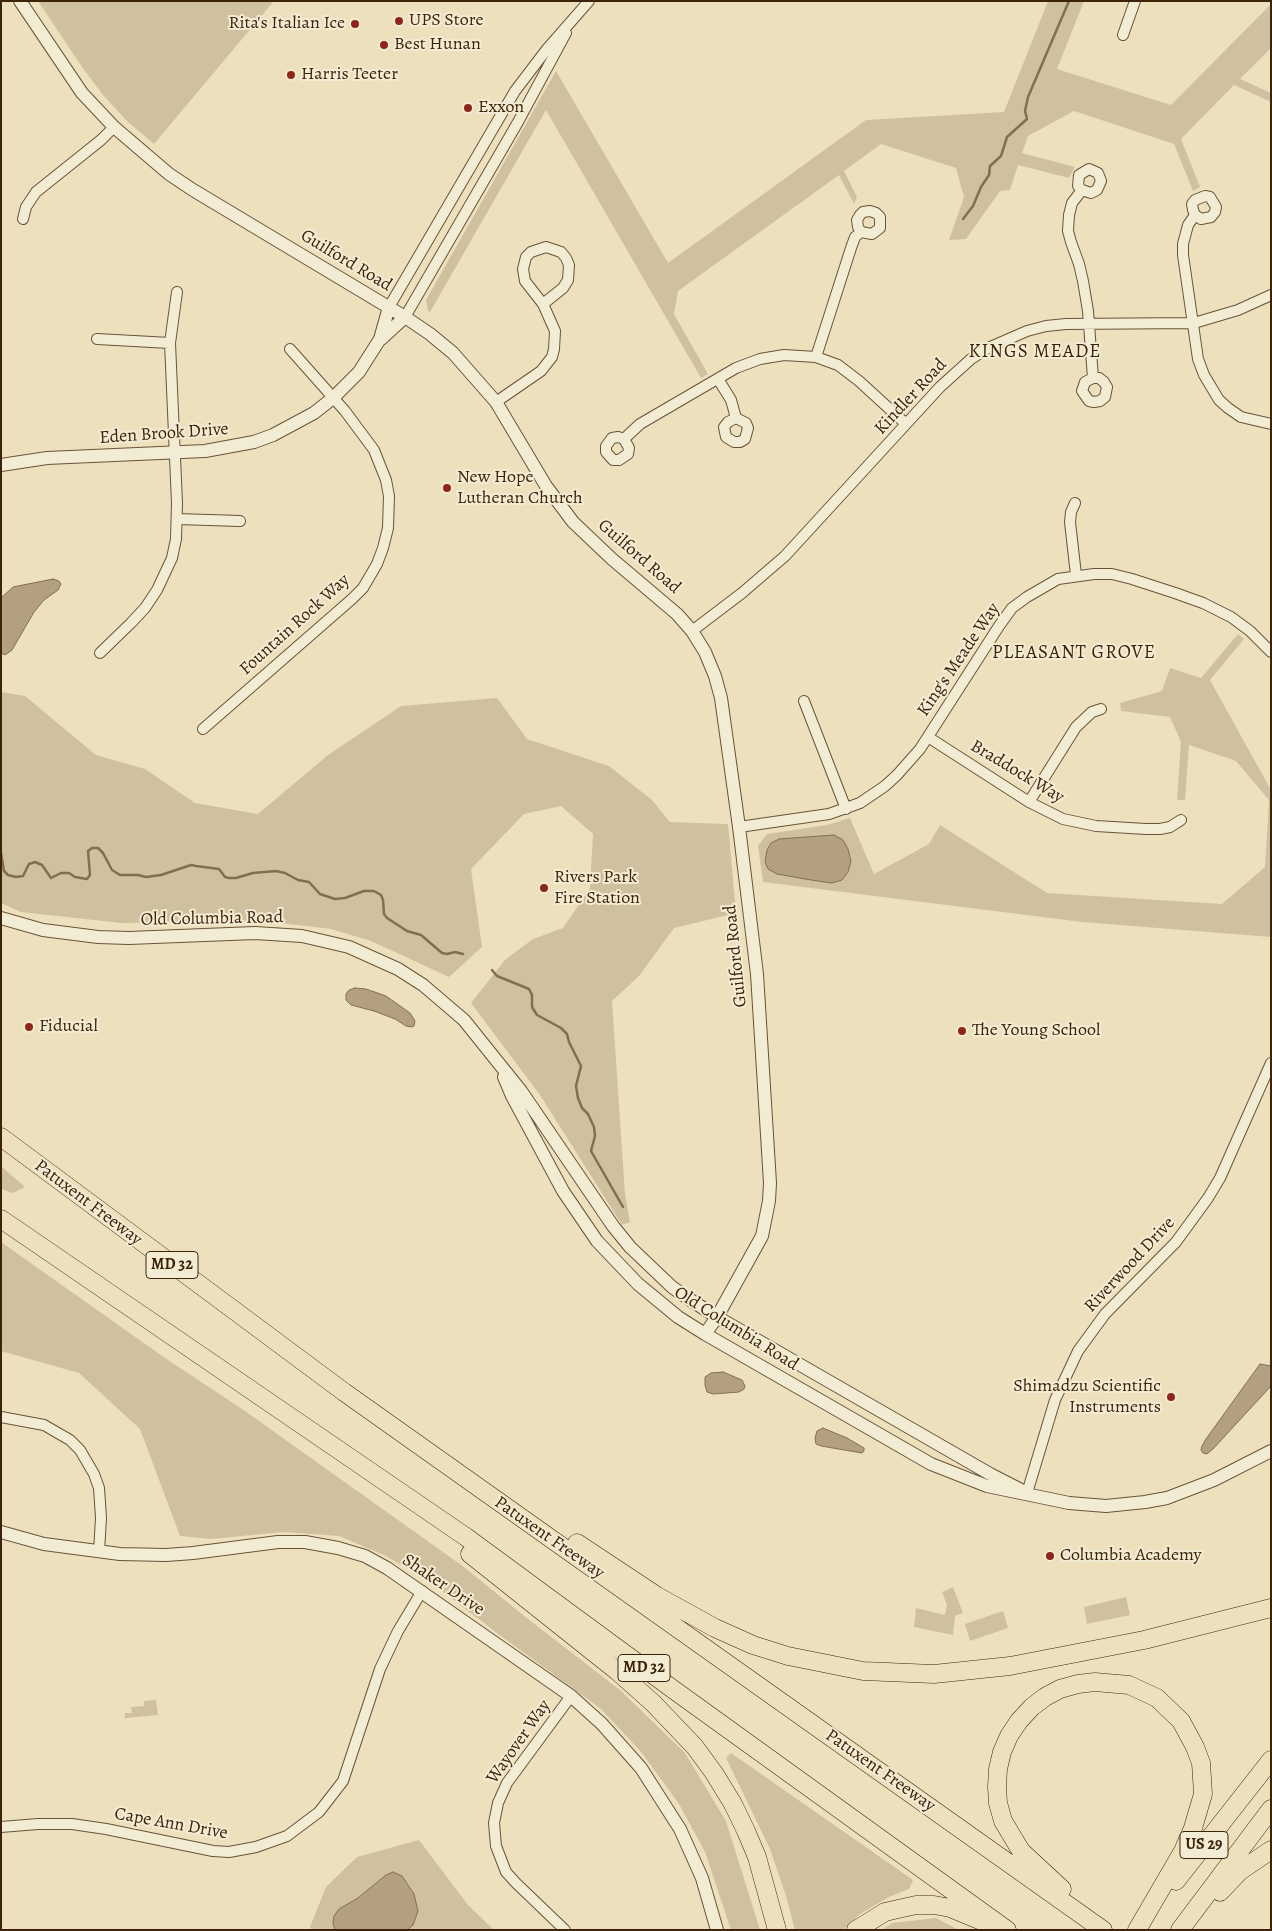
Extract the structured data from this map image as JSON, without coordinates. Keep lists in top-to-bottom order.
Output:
{
  "streets": {
    "highway": ["Patuxent Freeway", "MD 32", "US 29"],
    "street": [
      "Guilford Road",
      "Kindler Road",
      "Eden Brook Drive",
      "Fountain Rock Way",
      "King's Meade Way",
      "Braddock Way",
      "Old Columbia Road",
      "Riverwood Drive",
      "Shaker Drive",
      "Wayover Way",
      "Cape Ann Drive"
    ]
  },
  "crossings": [
    ["Guilford Road", "Kindler Road"],
    ["Guilford Road", "Eden Brook Drive"],
    ["Guilford Road", "King's Meade Way"],
    ["Guilford Road", "Old Columbia Road"],
    ["Eden Brook Drive", "Fountain Rock Way"],
    ["King's Meade Way", "Braddock Way"],
    ["Old Columbia Road", "Riverwood Drive"],
    ["Shaker Drive", "Wayover Way"],
    ["Shaker Drive", "Cape Ann Drive"]
  ],
  "districts": ["KINGS MEADE", "PLEASANT GROVE"],
  "places": [
    "UPS Store",
    "Rita's Italian Ice",
    "Best Hunan",
    "Harris Teeter",
    "Exxon",
    "New Hope Lutheran Church",
    "Rivers Park Fire Station",
    "Fiducial",
    "The Young School",
    "Shimadzu Scientific Instruments",
    "Columbia Academy"
  ]
}
